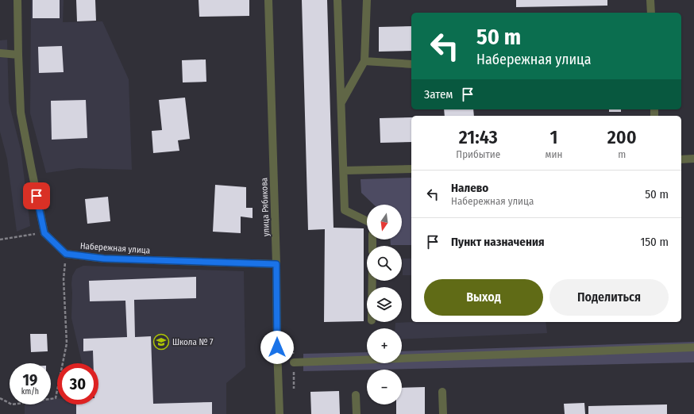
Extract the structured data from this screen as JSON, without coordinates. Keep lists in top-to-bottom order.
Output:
{
  "streets": {
    "street": ["улица Рябикова", "Набережная улица"]
  },
  "crossings": [
    ["улица Рябикова", "Набережная улица"]
  ],
  "places": {
    "school or university": ["Школа № 7"]
  },
  "north": "bottom",
  "page": {
    "turn": ["50 m", "Набережная улица"],
    "then": "Затем",
    "eta": [
      "21:43",
      "Прибытие",
      "1",
      "мин",
      "200",
      "m"
    ],
    "list": [
      {
        "name": "Налево",
        "note": "Набережная улица",
        "value": "50 m"
      },
      {
        "name": "Пункт назначения",
        "value": "150 m"
      }
    ],
    "map_buttons": ["+", "−"],
    "buttons": ["Выход", "Поделиться"],
    "speed": "19 km/h",
    "limit": "30"
  }
}
